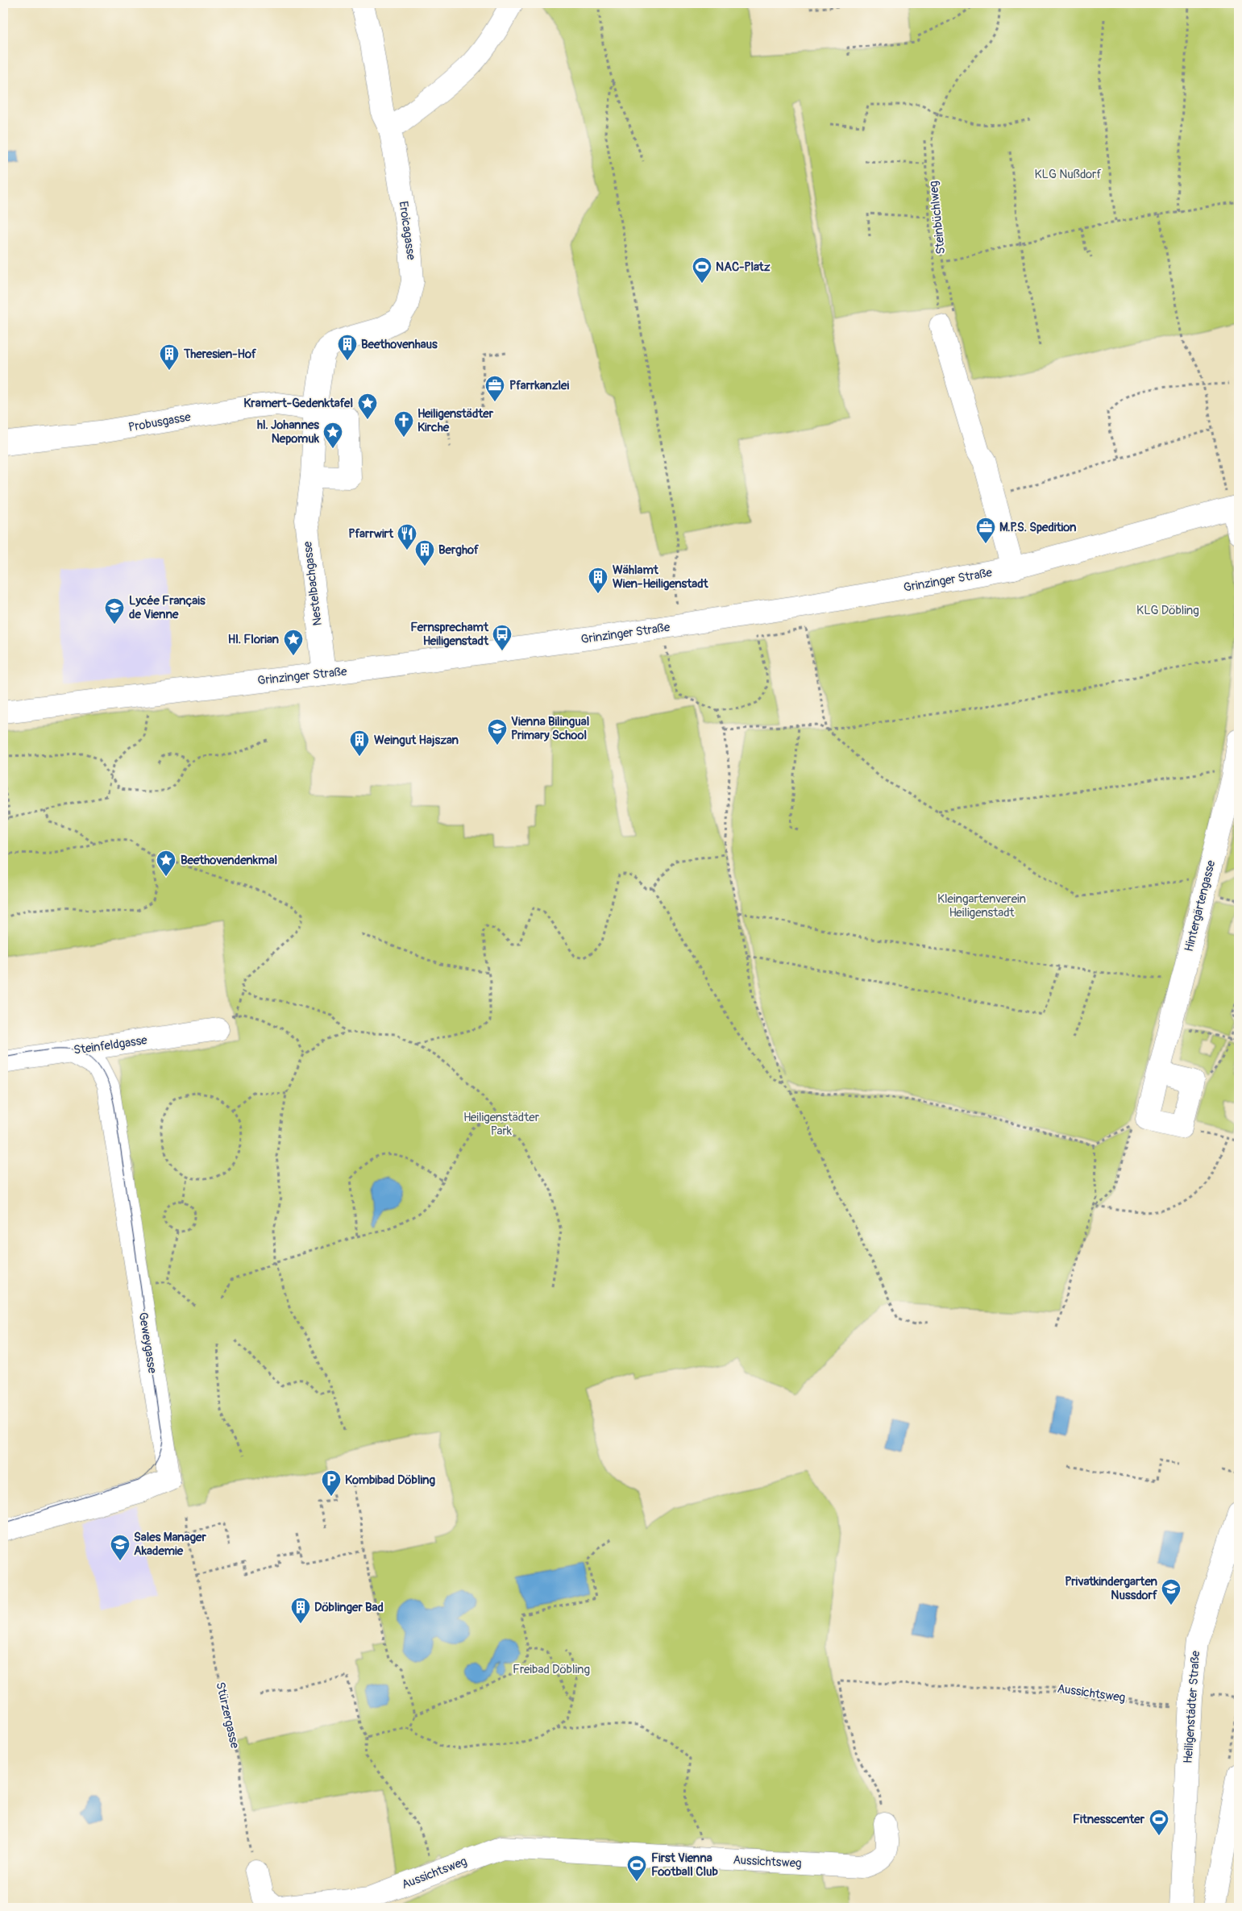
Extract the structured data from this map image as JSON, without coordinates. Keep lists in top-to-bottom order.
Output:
{
  "streets": {
    "street": [
      "Eroicagasse",
      "Probusgasse",
      "Grinzinger Straße",
      "Nestelbachgasse",
      "Hintergärtengasse",
      "Steinfeldgasse",
      "Geweygasse",
      "Aussichtsweg",
      "Heiligenstädter Straße"
    ],
    "path": ["Steinbüchlweg", "Stürzergasse"]
  },
  "crossings": [
    ["Eroicagasse", "Probusgasse"],
    ["Eroicagasse", "Nestelbachgasse"],
    ["Probusgasse", "Nestelbachgasse"],
    ["Grinzinger Straße", "Nestelbachgasse"],
    ["Steinfeldgasse", "Geweygasse"]
  ],
  "parks": [
    "KLG Nußdorf",
    "KLG Döbling",
    "Kleingartenverein Heiligenstadt",
    "Heiligenstädter Park",
    "Freibad Döbling"
  ],
  "places": {
    "sports": ["NAC-Platz", "Fitnesscenter", "First Vienna Football Club"],
    "building": [
      "Beethovenhaus",
      "Theresien-Hof",
      "Berghof",
      "Wählamt Wien-Heiligenstadt",
      "Weingut Hajszan",
      "Döblinger Bad"
    ],
    "office": ["Pfarrkanzlei", "M.P.S. Spedition"],
    "place": [
      "Kramert-Gedenktafel",
      "hl. Johannes Nepomuk",
      "Hl. Florian",
      "Beethovendenkmal"
    ],
    "church": ["Heiligenstädter Kirche"],
    "restaurant": ["Pfarrwirt"],
    "school or university": [
      "Lycée Français de Vienne",
      "Vienna Bilingual Primary School",
      "Sales Manager Akademie",
      "Privatkindergarten Nussdorf"
    ],
    "bus stop": ["Fernsprechamt Heiligenstadt"],
    "parking": ["Kombibad Döbling"]
  }
}
